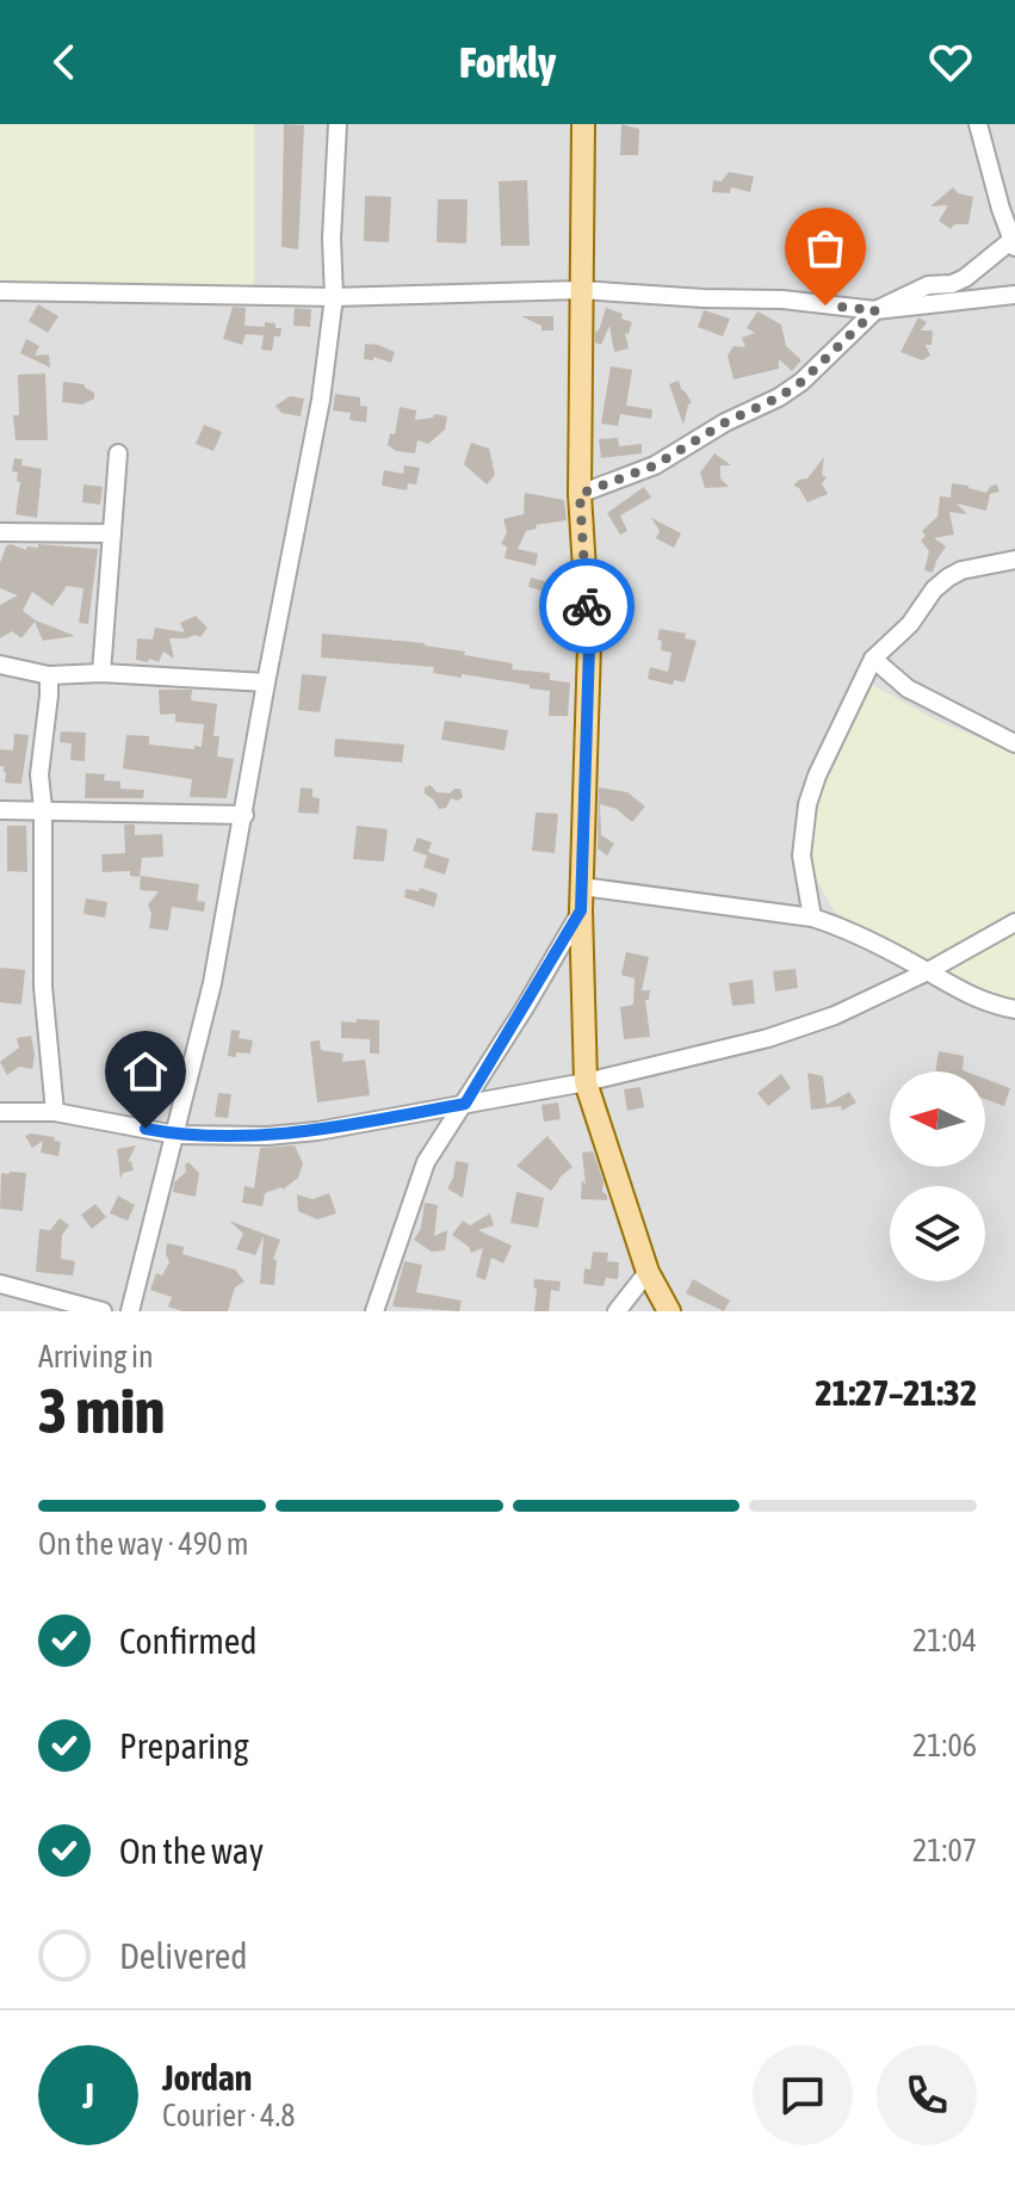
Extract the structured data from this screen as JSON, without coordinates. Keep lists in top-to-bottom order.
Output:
{
  "north": "left",
  "page": {
    "header": "Forkly",
    "heading": ["3 min", "Arriving in", "21:27–21:32"],
    "panel": ["Jordan", "Courier · 4.8"],
    "bar": "On the way · 490 m",
    "list": [
      ["Confirmed", "21:04"],
      ["Preparing", "21:06"],
      ["On the way", "21:07"],
      "Delivered"
    ],
    "round": "J"
  }
}
